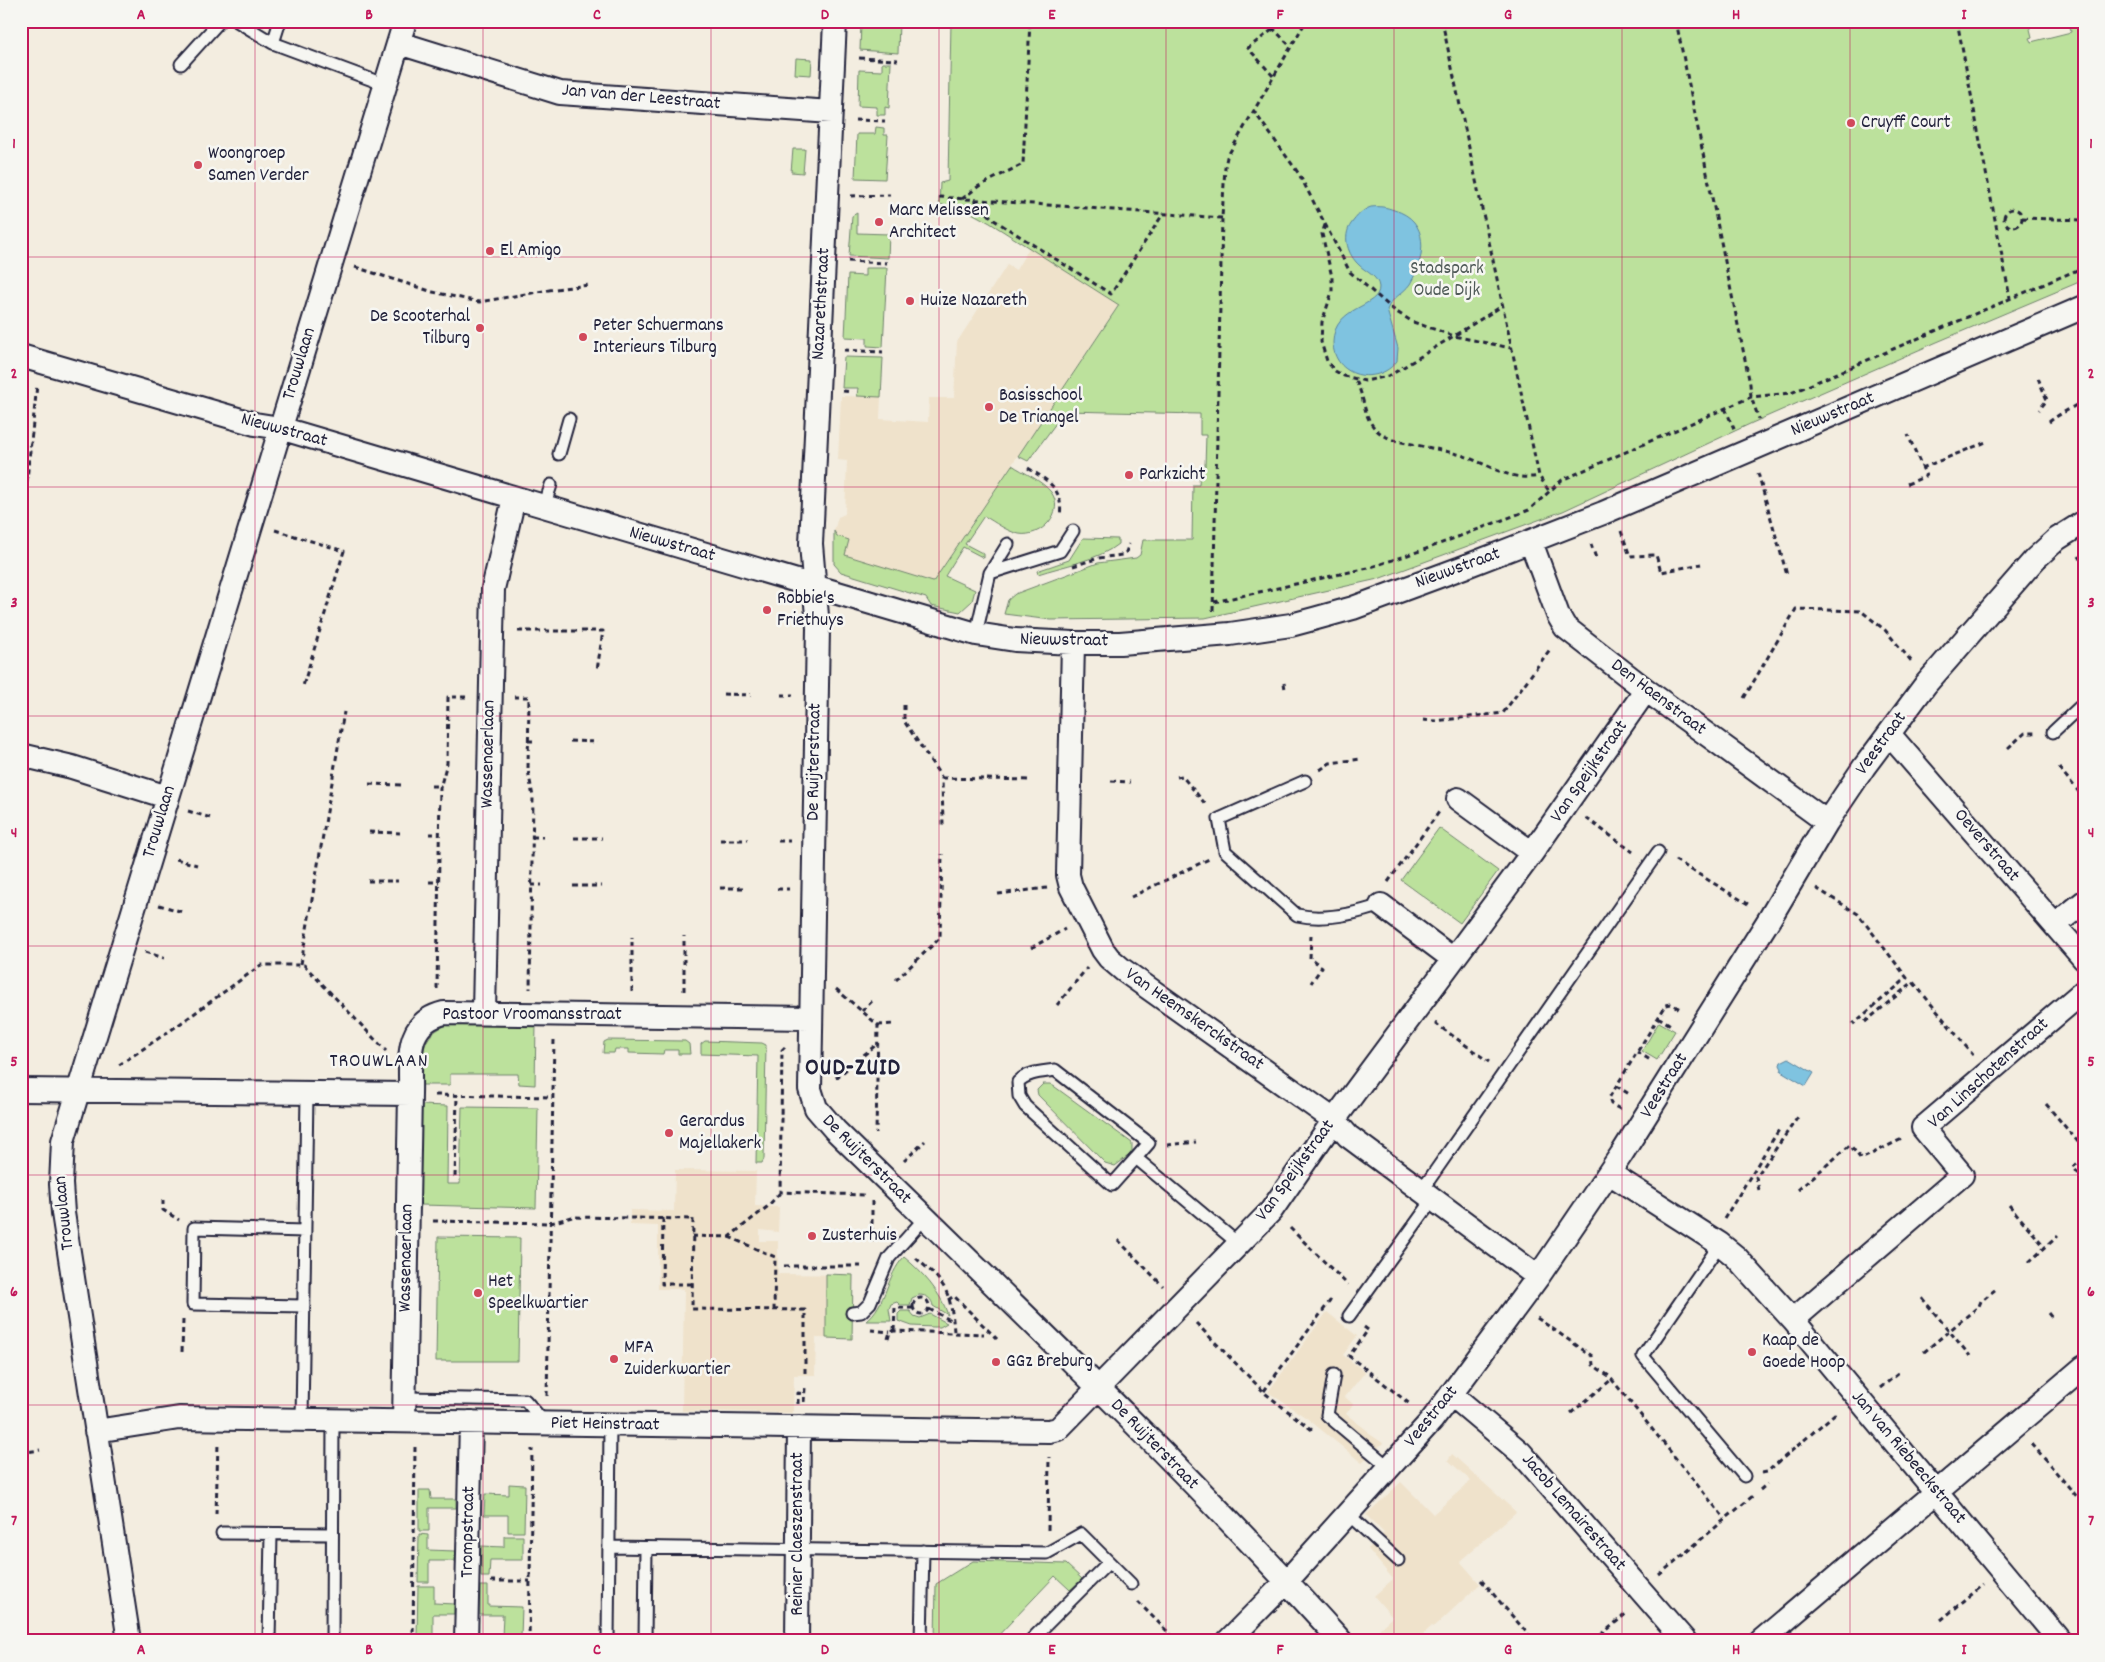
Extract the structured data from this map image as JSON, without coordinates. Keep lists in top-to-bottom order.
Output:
{
  "streets": {
    "street": [
      "Jan van der Leestraat",
      "Nazarethstraat",
      "Trouwlaan",
      "Nieuwstraat",
      "Den Haenstraat",
      "Veestraat",
      "Wassenaerlaan",
      "De Ruijterstraat",
      "Van Speijkstraat",
      "Oeverstraat",
      "Pastoor Vroomansstraat",
      "Van Heemskerckstraat",
      "Van Linschotenstraat",
      "Piet Heinstraat",
      "Jan van Riebeeckstraat",
      "Jacob Lemairestraat",
      "Trompstraat",
      "Reinier Claeszenstraat"
    ]
  },
  "crossings": [
    ["Jan van der Leestraat", "Nazarethstraat"],
    ["Jan van der Leestraat", "Trouwlaan"],
    ["Nazarethstraat", "Nieuwstraat"],
    ["Nazarethstraat", "De Ruijterstraat"],
    ["Trouwlaan", "Nieuwstraat"],
    ["Trouwlaan", "Piet Heinstraat"],
    ["Nieuwstraat", "Den Haenstraat"],
    ["Nieuwstraat", "Wassenaerlaan"],
    ["Nieuwstraat", "De Ruijterstraat"],
    ["Nieuwstraat", "Van Heemskerckstraat"],
    ["Den Haenstraat", "Veestraat"],
    ["Den Haenstraat", "Van Speijkstraat"],
    ["Veestraat", "De Ruijterstraat"],
    ["Veestraat", "Oeverstraat"],
    ["Veestraat", "Van Heemskerckstraat"],
    ["Veestraat", "Jan van Riebeeckstraat"],
    ["Veestraat", "Jacob Lemairestraat"],
    ["Wassenaerlaan", "Pastoor Vroomansstraat"],
    ["Wassenaerlaan", "Piet Heinstraat"],
    ["De Ruijterstraat", "Van Speijkstraat"],
    ["De Ruijterstraat", "Pastoor Vroomansstraat"],
    ["Van Speijkstraat", "Van Heemskerckstraat"],
    ["Van Linschotenstraat", "Jan van Riebeeckstraat"],
    ["Piet Heinstraat", "Trompstraat"],
    ["Piet Heinstraat", "Reinier Claeszenstraat"]
  ],
  "districts": ["TROUWLAAN", "OUD-ZUID"],
  "parks": ["Stadspark Oude Dijk"],
  "places": [
    "Cruyff Court",
    "Woongroep Samen Verder",
    "Marc Melissen Architect",
    "El Amigo",
    "Huize Nazareth",
    "De Scooterhal Tilburg",
    "Peter Schuermans Interieurs Tilburg",
    "Basisschool De Triangel",
    "Parkzicht",
    "Robbie's Friethuys",
    "Gerardus Majellakerk",
    "Zusterhuis",
    "Het Speelkwartier",
    "Kaap de Goede Hoop",
    "MFA Zuiderkwartier",
    "GGz Breburg"
  ],
  "grid": {
    "columns": [
      "A",
      "B",
      "C",
      "D",
      "E",
      "F",
      "G",
      "H",
      "I"
    ],
    "rows": [
      "1",
      "2",
      "3",
      "4",
      "5",
      "6",
      "7"
    ]
  }
}
